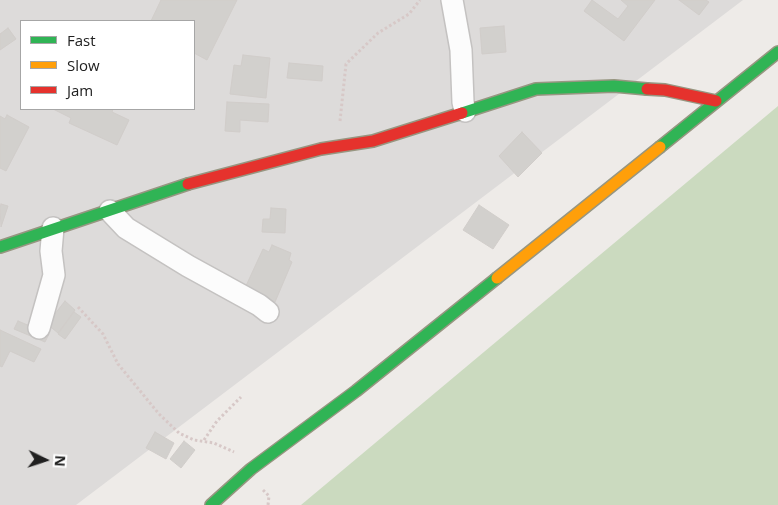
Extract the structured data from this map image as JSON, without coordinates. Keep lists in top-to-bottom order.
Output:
{
  "legend": ["Fast", "Slow", "Jam"],
  "north": "right"
}
